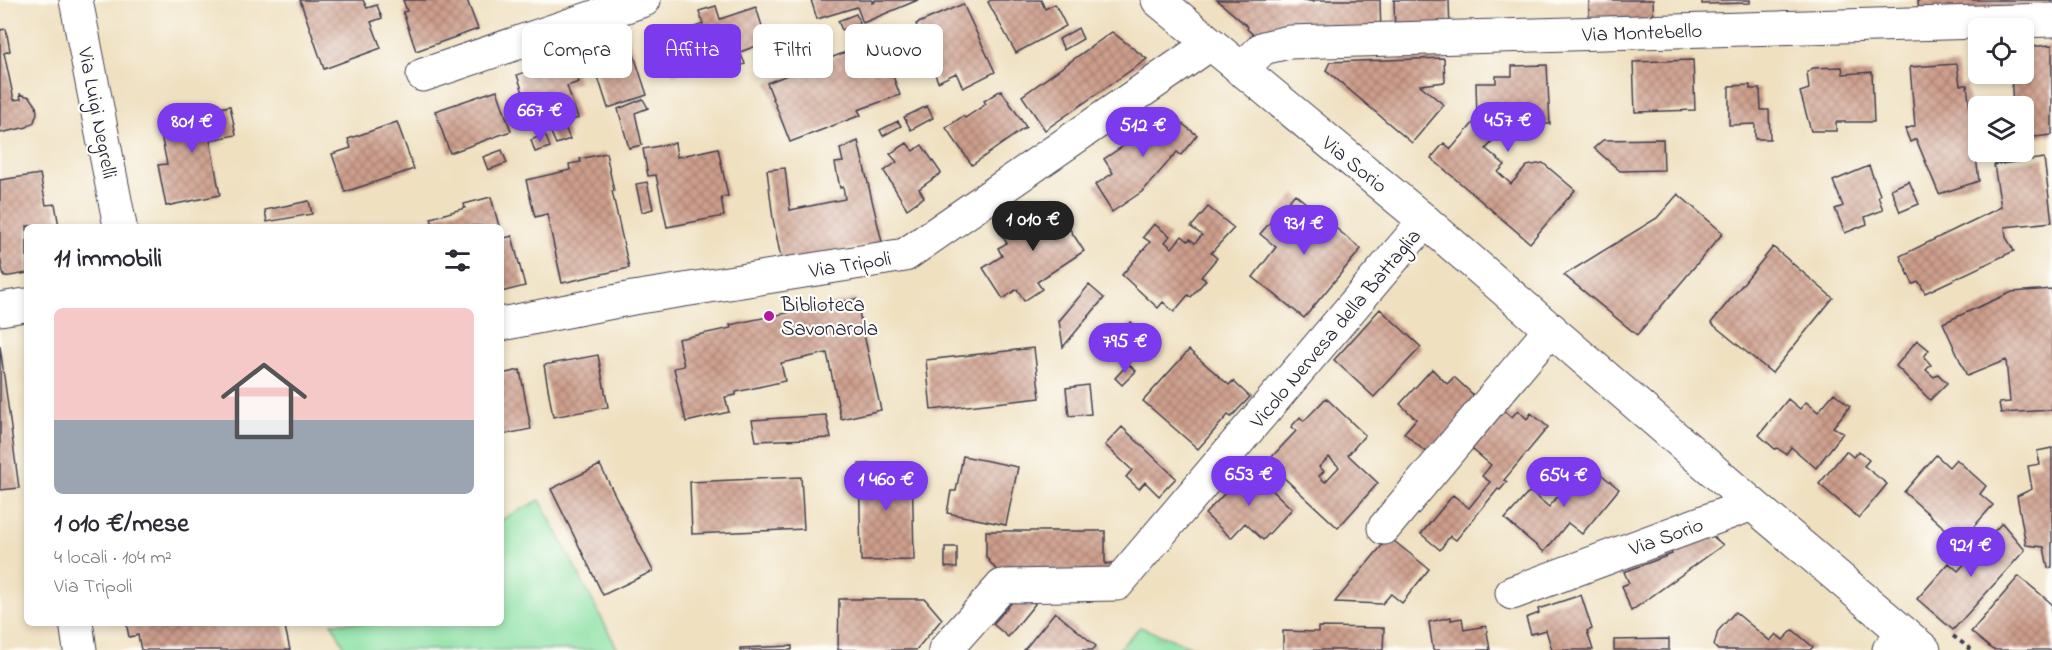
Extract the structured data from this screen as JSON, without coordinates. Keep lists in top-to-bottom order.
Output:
{
  "streets": {
    "street": [
      "Via Montebello",
      "Via Luigi Negrelli",
      "Via Sorio",
      "Via Tripoli",
      "Vicolo Nervesa della Battaglia"
    ]
  },
  "crossings": [
    ["Via Montebello", "Via Sorio"],
    ["Via Sorio", "Via Tripoli"],
    ["Via Sorio", "Vicolo Nervesa della Battaglia"]
  ],
  "places": ["Biblioteca Savonarola"],
  "page": {
    "chip": [
      "Compra",
      "Affitta",
      "Filtri",
      "Nuovo"
    ],
    "price": [
      "667 €",
      "457 €",
      "801 €",
      "512 €",
      "1 010 €",
      "931 €",
      "795 €",
      "653 €",
      "654 €",
      "1 460 €",
      "921 €"
    ],
    "heading": "11 immobili",
    "list": [
      {
        "name": "1 010 €/mese",
        "note": "4 locali · 104 m² · Via Tripoli"
      }
    ]
  }
}
